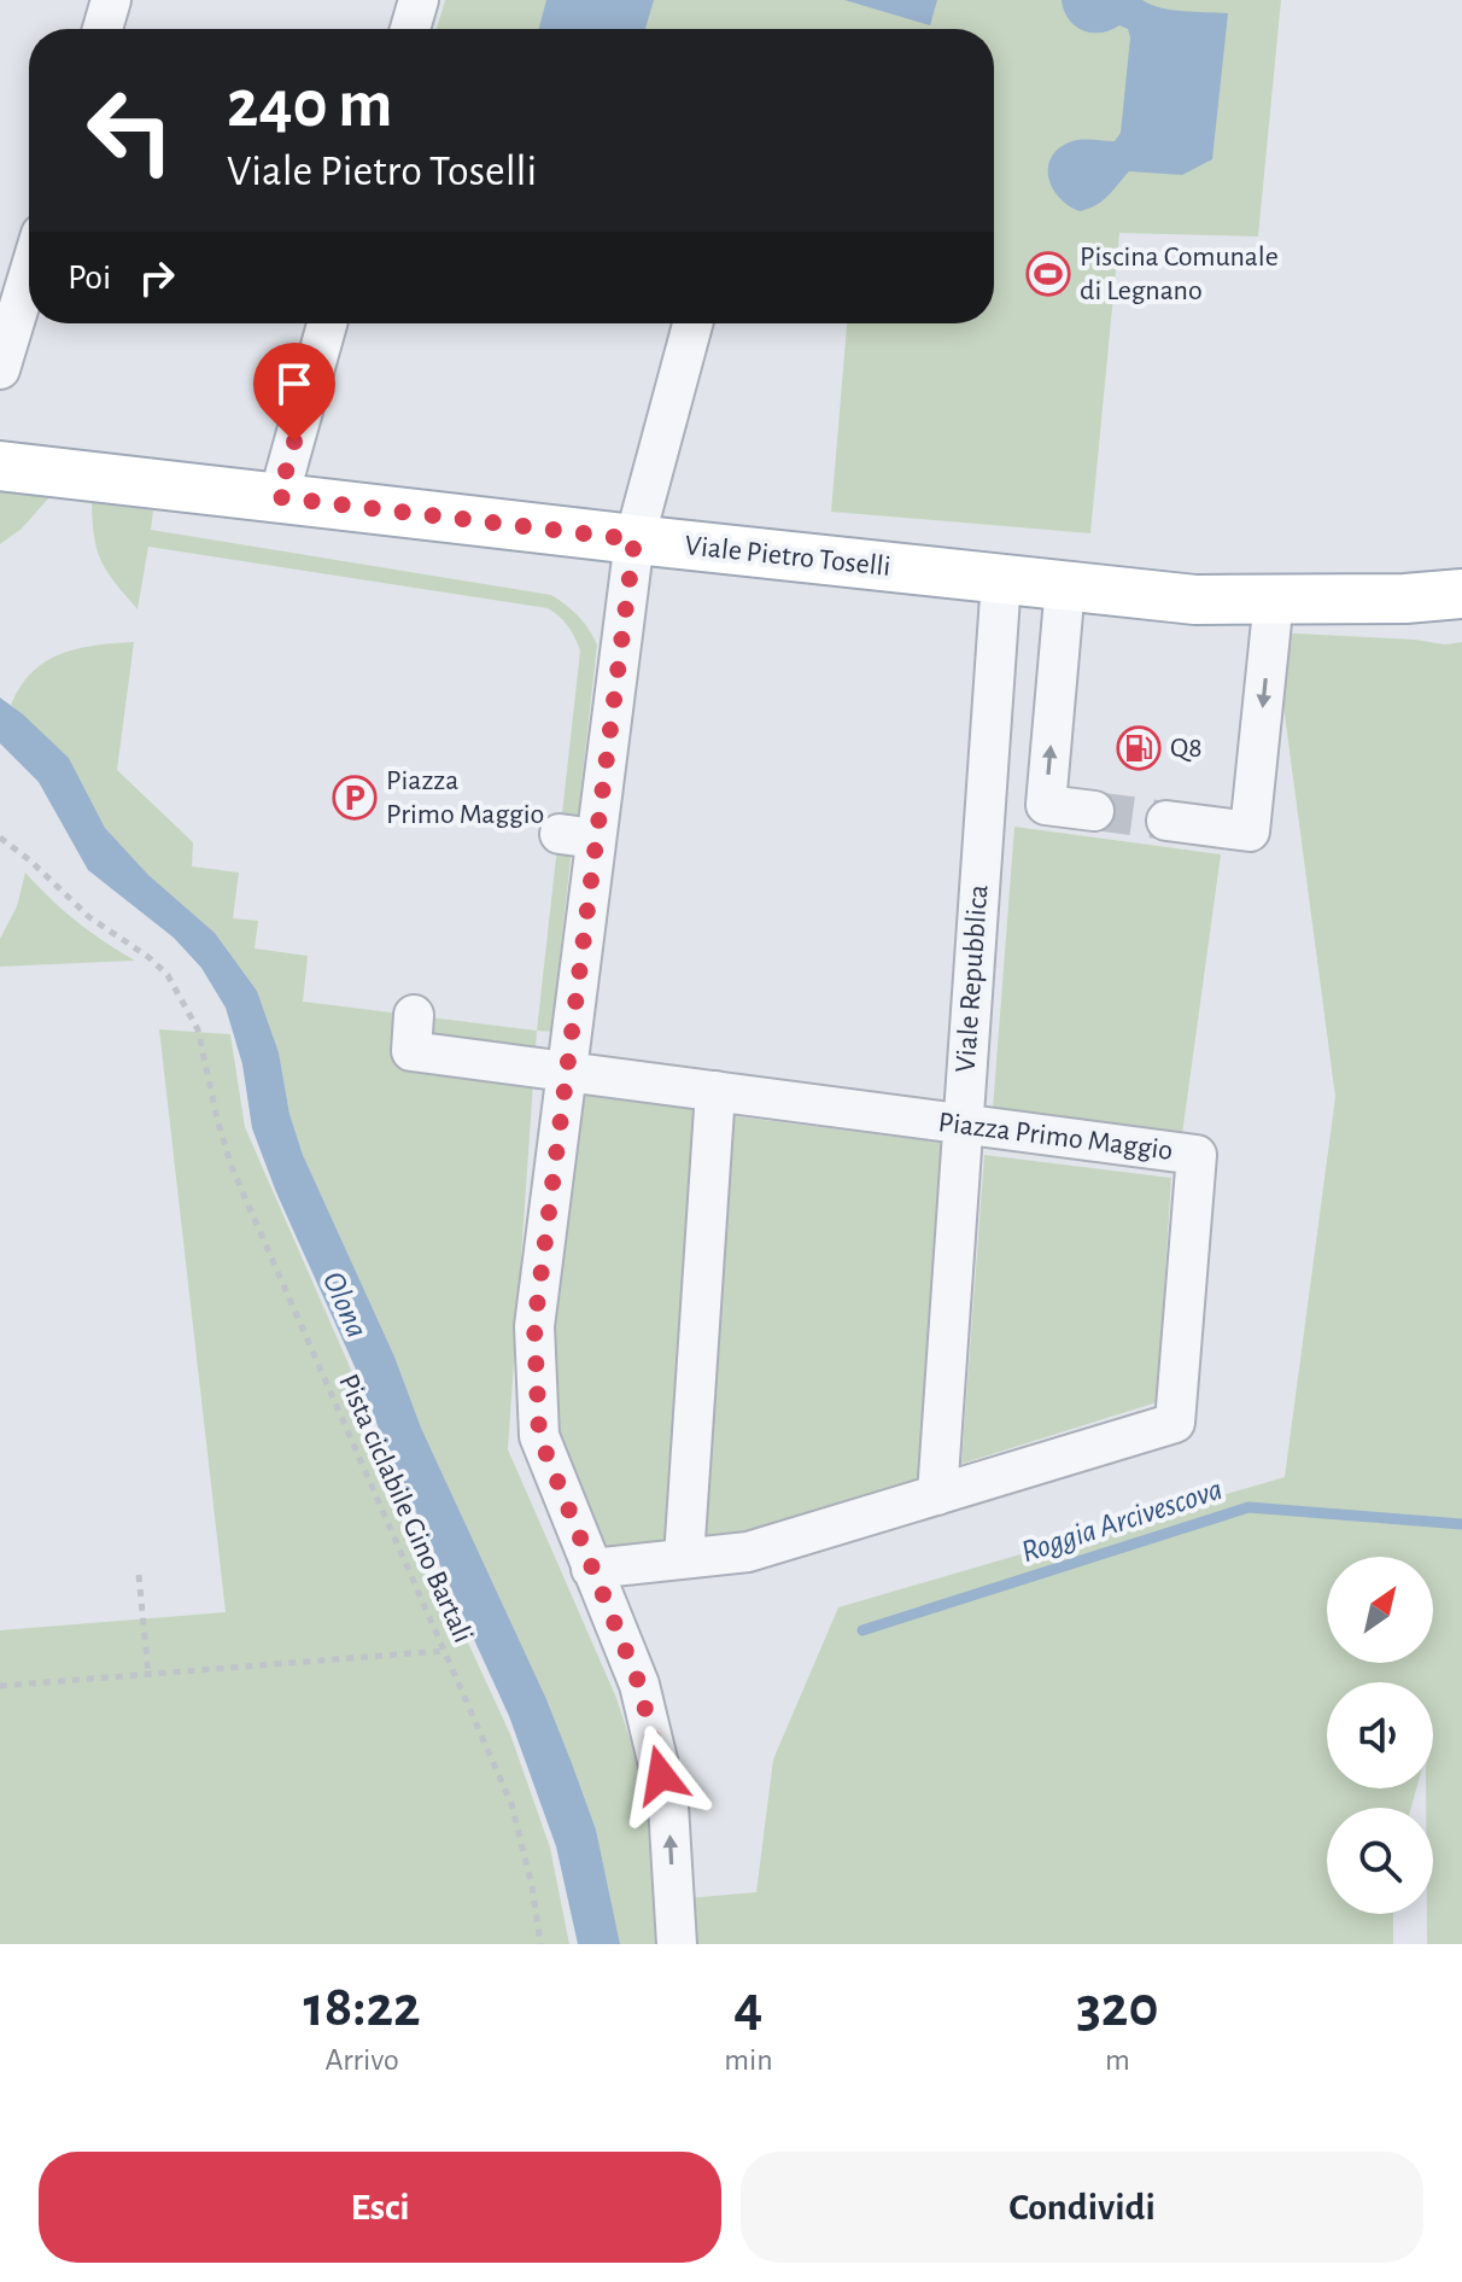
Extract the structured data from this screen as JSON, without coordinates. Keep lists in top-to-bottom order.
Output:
{
  "streets": {
    "main road": ["Viale Pietro Toselli"],
    "street": ["Viale Repubblica", "Piazza Primo Maggio"],
    "path": ["Pista ciclabile Gino Bartali"]
  },
  "crossings": [
    ["Viale Pietro Toselli", "Viale Repubblica"],
    ["Viale Repubblica", "Piazza Primo Maggio"]
  ],
  "water": ["Olona", "Roggia Arcivescova"],
  "places": {
    "sports": ["Piscina Comunale di Legnano"],
    "fuel station": ["Q8"],
    "parking": ["Piazza Primo Maggio"]
  },
  "north": "top right",
  "page": {
    "turn": ["240 m", "Viale Pietro Toselli"],
    "then": "Poi",
    "eta": [
      "18:22",
      "Arrivo",
      "4",
      "min",
      "320",
      "m"
    ],
    "buttons": ["Esci", "Condividi"]
  }
}
